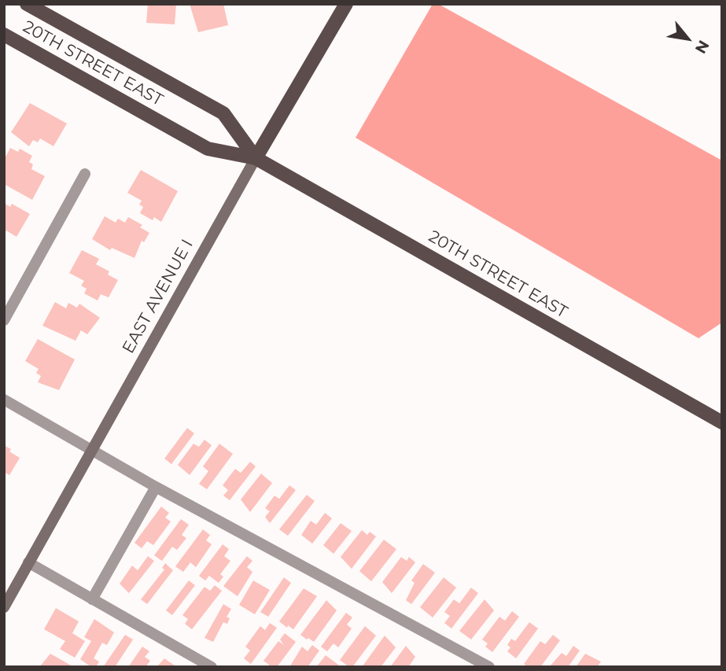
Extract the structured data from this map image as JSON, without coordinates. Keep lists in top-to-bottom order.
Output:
{
  "streets": {
    "main road": ["20TH STREET EAST", "EAST AVENUE I"]
  },
  "crossings": [
    ["20TH STREET EAST", "EAST AVENUE I"]
  ],
  "north": "bottom right"
}
